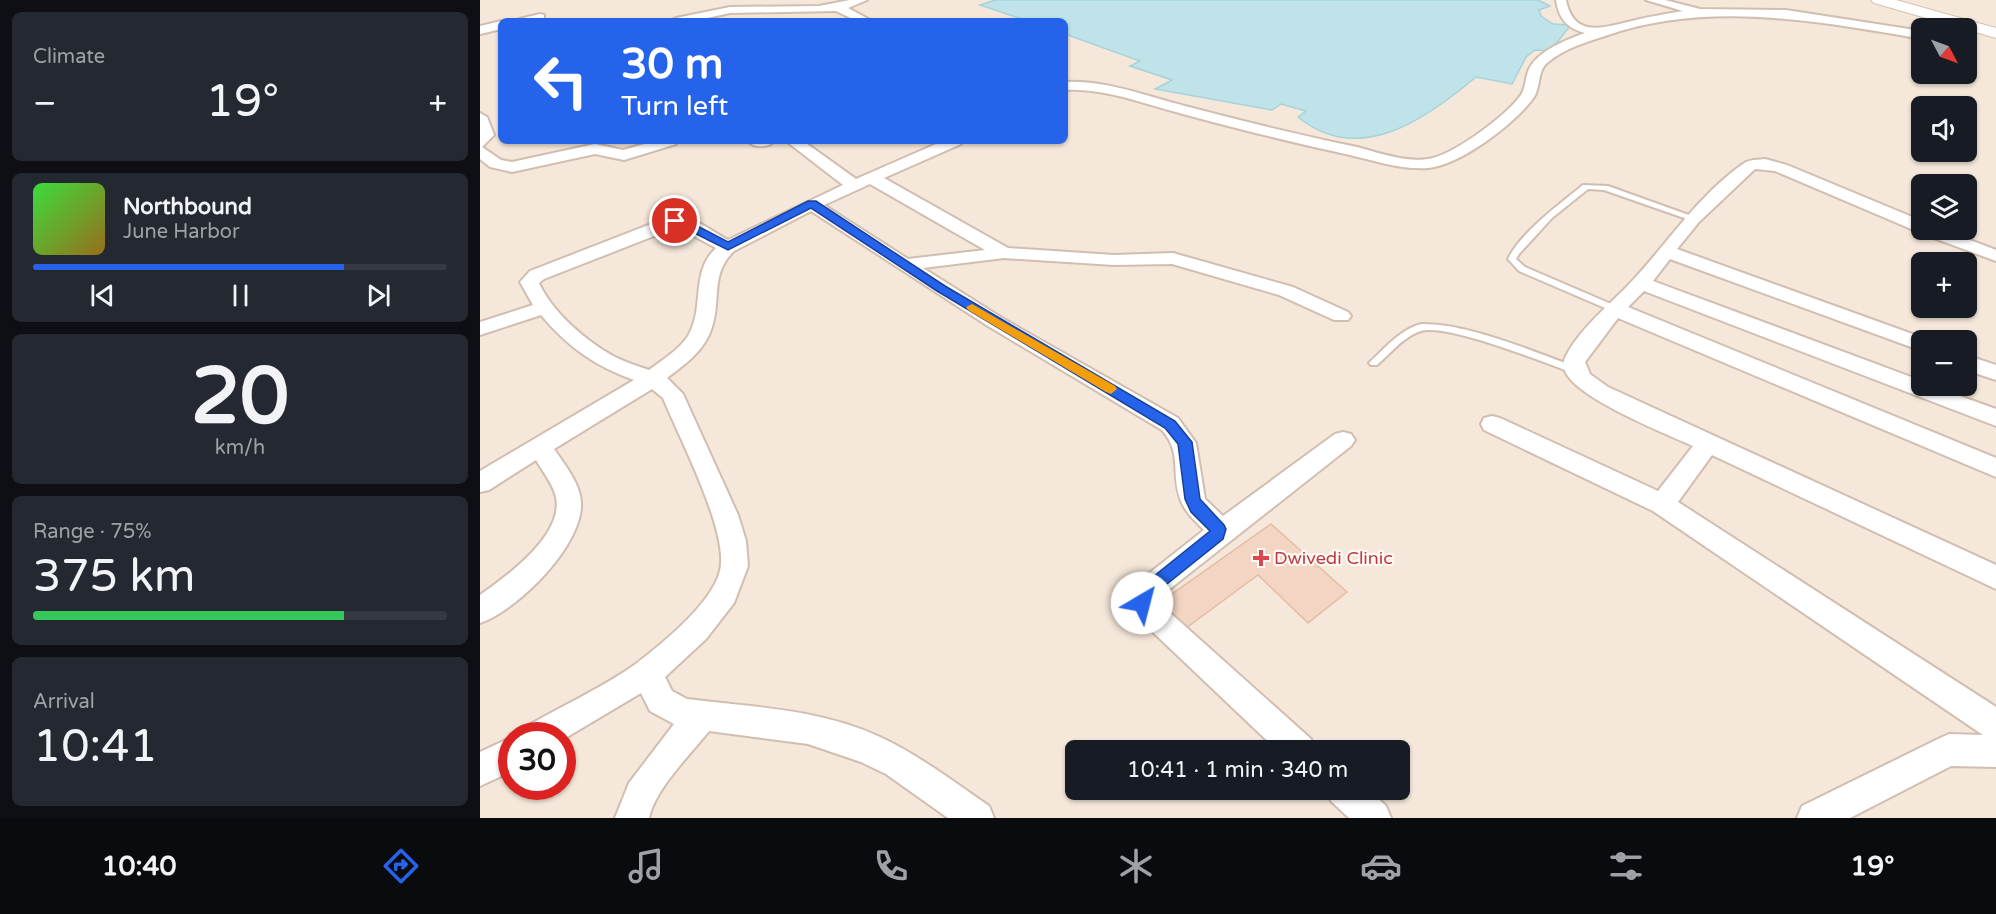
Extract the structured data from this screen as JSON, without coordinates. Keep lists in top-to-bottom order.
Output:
{
  "places": {
    "health": ["Dwivedi Clinic"]
  },
  "north": "bottom right",
  "page": {
    "tile": [
      "Climate",
      ["20", "km/h"],
      ["Range · 75%", "375 km"],
      ["Arrival", "10:41"]
    ],
    "map_buttons": ["+", "−"],
    "turn": ["30 m", "Turn left"],
    "heat": ["−", "19°", "+"],
    "song": ["Northbound", "June Harbor"],
    "limit": "30",
    "trip": "10:41 · 1 min · 340 m",
    "tabs": ["10:40", "19°"]
  }
}
